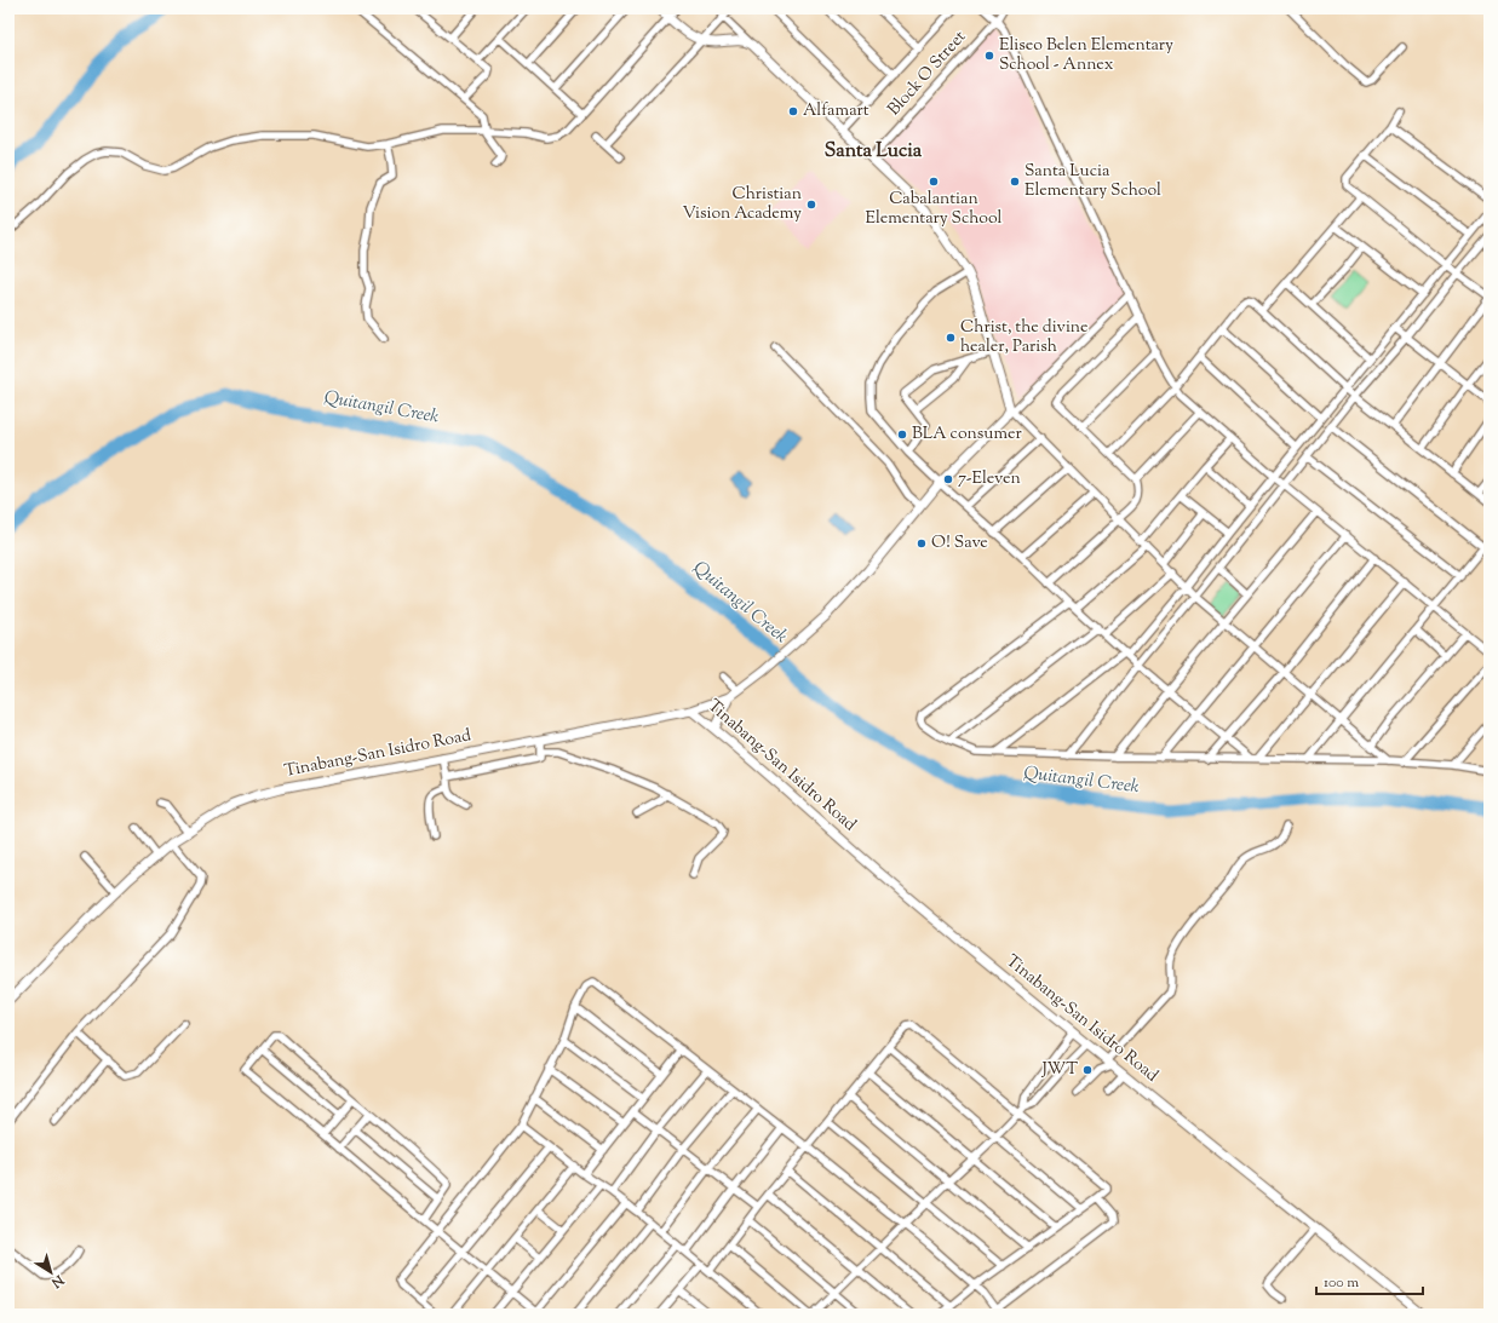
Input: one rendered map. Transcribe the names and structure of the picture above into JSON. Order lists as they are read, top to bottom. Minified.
{"streets":{"street":["Block O Street","Tinabang-San Isidro Road"]},"districts":["Santa Lucia"],"water":["Quitangil Creek"],"places":["Eliseo Belen Elementary School - Annex","Alfamart","Cabalantian Elementary School","Santa Lucia Elementary School","Christian Vision Academy","Christ, the divine healer, Parish","BLA consumer","7-Eleven","O! Save","JWT"],"scale_bar":"100 m","north":"bottom right"}
